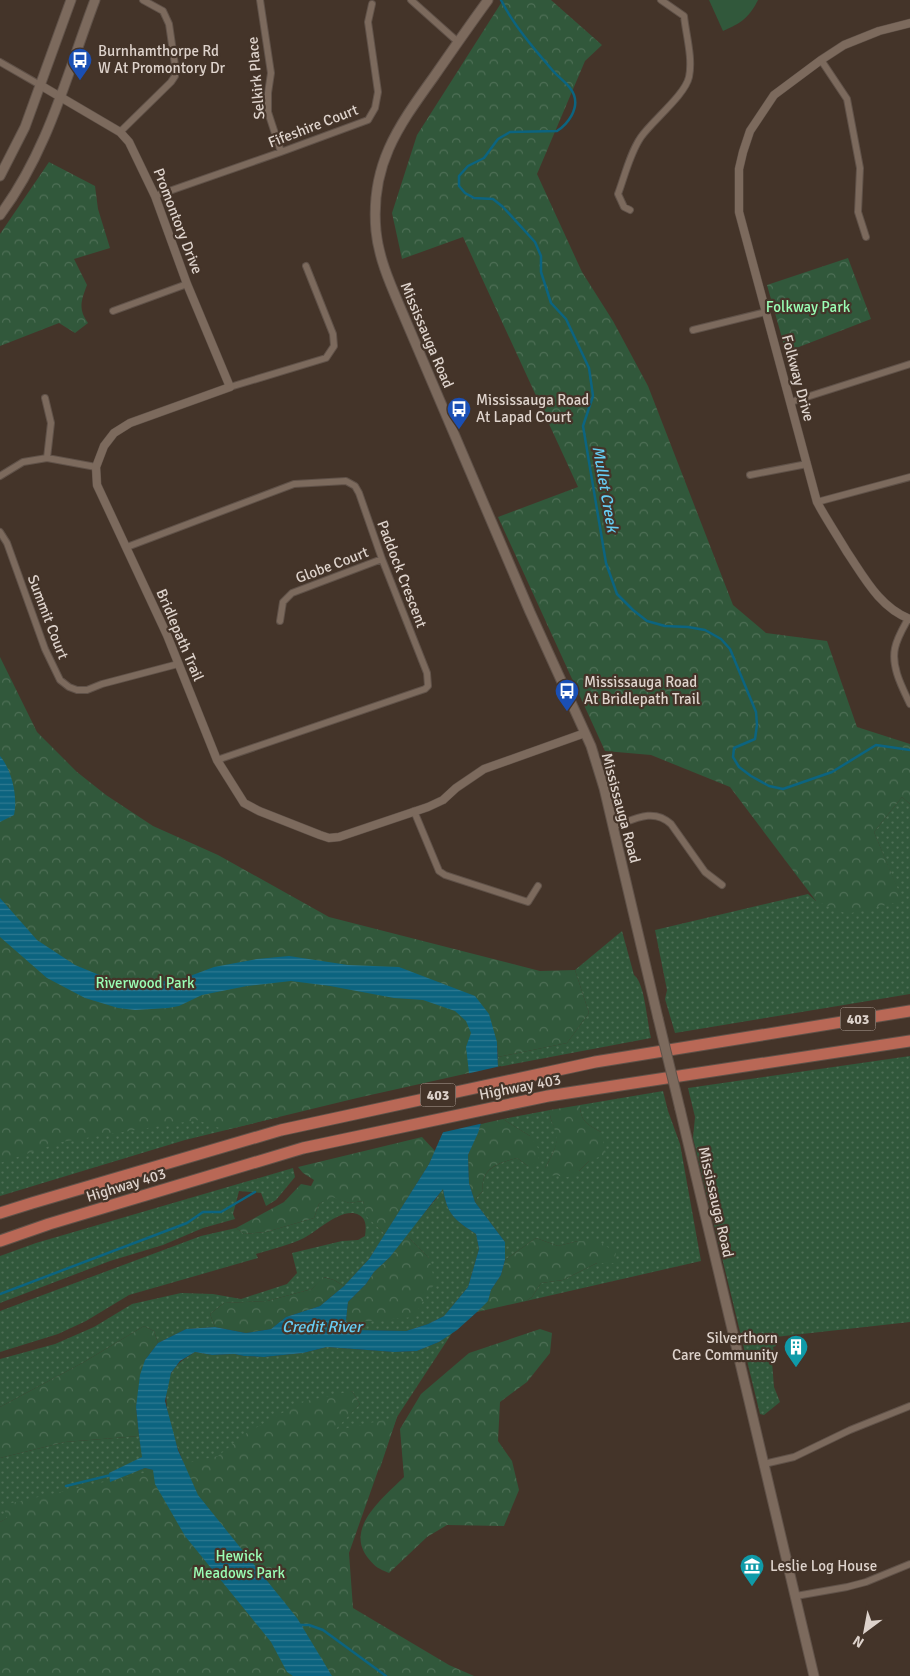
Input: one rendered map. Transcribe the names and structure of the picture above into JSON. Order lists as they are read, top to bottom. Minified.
{"streets":{"highway":["403","Highway 403"],"main road":["Mississauga Road"],"street":["Selkirk Place","Fifeshire Court","Promontory Drive","Folkway Drive","Globe Court","Paddock Crescent","Summit Court","Bridlepath Trail"]},"crossings":[["Selkirk Place","Fifeshire Court"],["Fifeshire Court","Promontory Drive"],["Mississauga Road","Bridlepath Trail"],["Globe Court","Paddock Crescent"],["Paddock Crescent","Bridlepath Trail"],["Summit Court","Bridlepath Trail"]],"water":["Mullet Creek","Credit River"],"parks":["Folkway Park","Riverwood Park","Hewick Meadows Park"],"places":{"bus stop":["Burnhamthorpe Rd W At Promontory Dr","Mississauga Road At Lapad Court","Mississauga Road At Bridlepath Trail"],"building":["Silverthorn Care Community"],"museum":["Leslie Log House"]},"north":"bottom left"}
